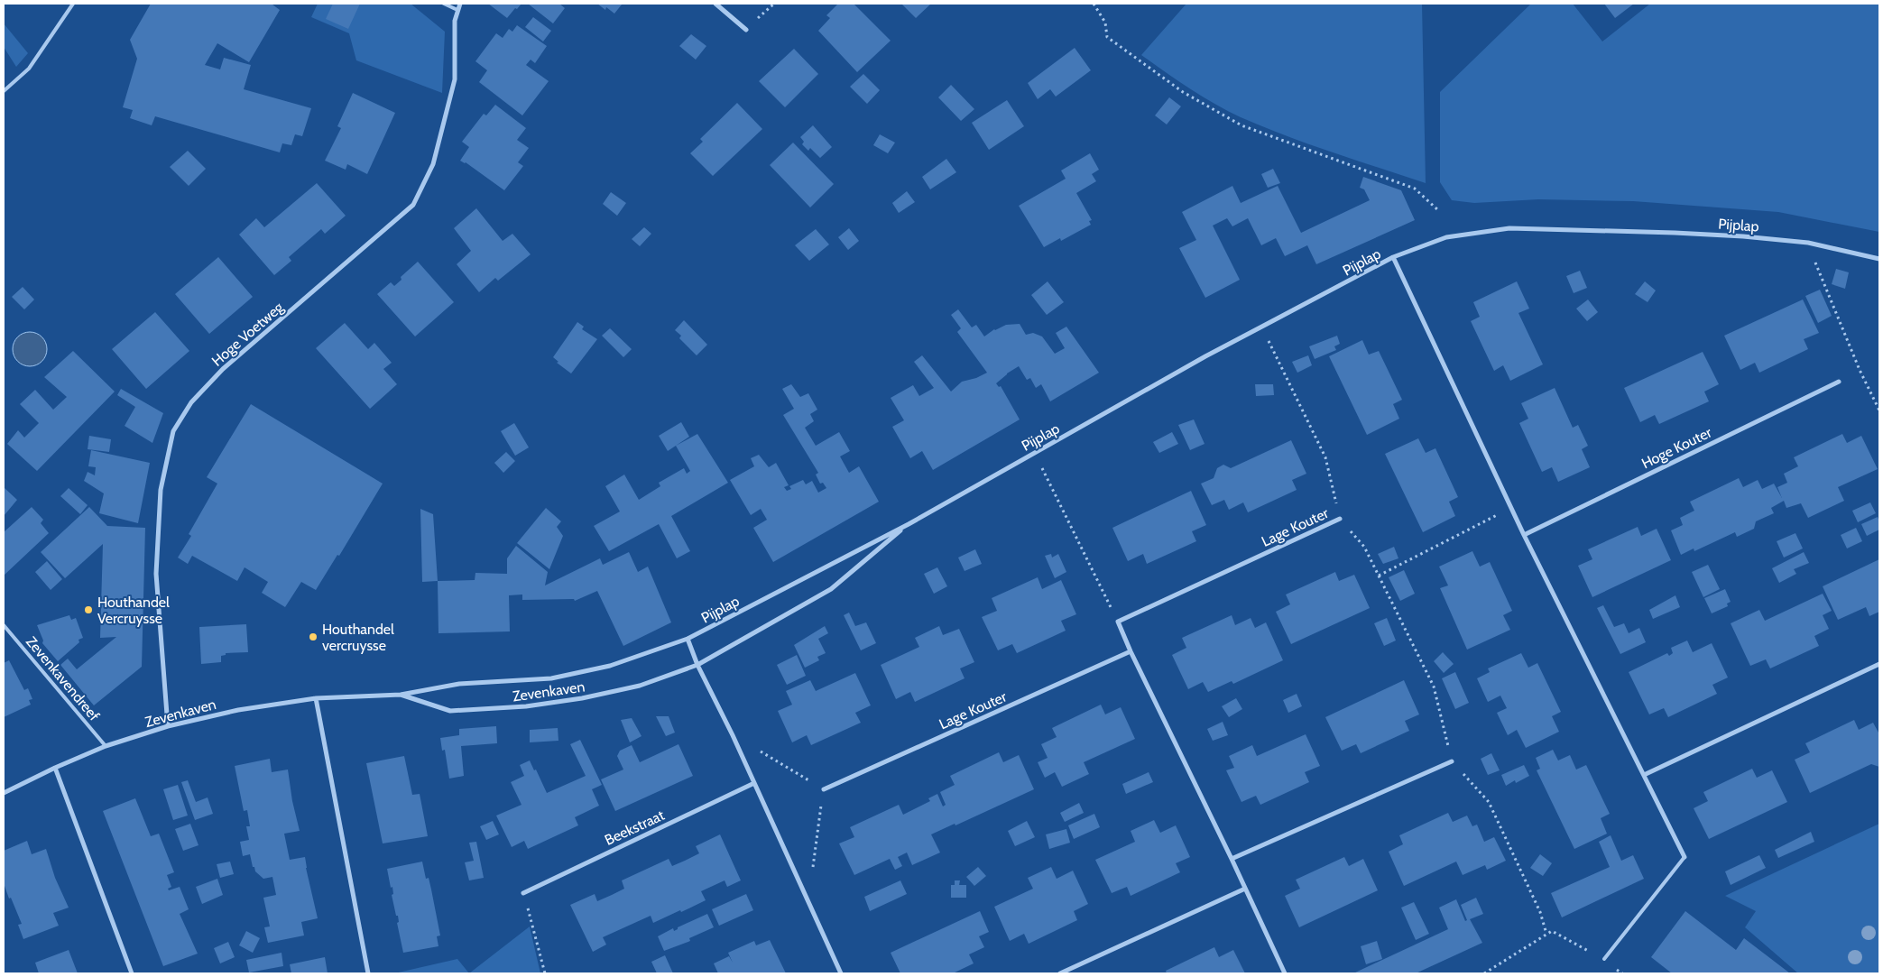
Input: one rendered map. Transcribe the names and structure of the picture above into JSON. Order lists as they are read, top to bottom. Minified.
{"streets":{"street":["Pijplap","Hoge Voetweg","Hoge Kouter","Lage Kouter","Zevenkaven","Beekstraat"],"lane":["Zevenkavendreef"]},"crossings":[["Pijplap","Zevenkaven"],["Hoge Voetweg","Zevenkaven"],["Zevenkavendreef","Zevenkaven"]],"places":["Houthandel Vercruysse","Houthandel vercruysse"]}
